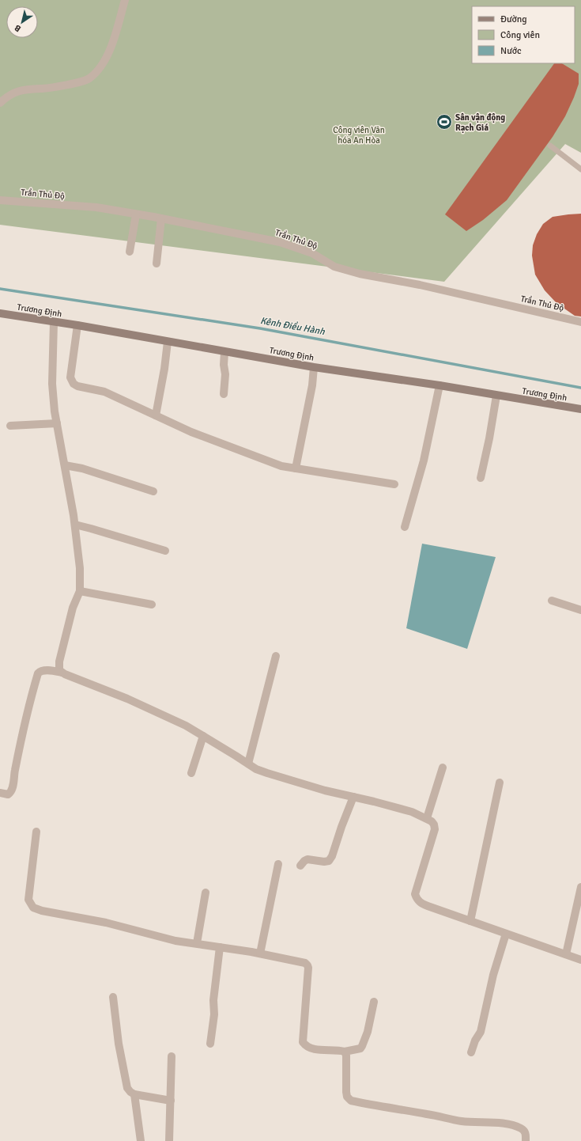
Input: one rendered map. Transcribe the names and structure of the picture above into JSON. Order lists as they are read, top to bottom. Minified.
{"streets":{"street":["Trần Thủ Độ","Trương Định"]},"water":["Kênh Điều Hành"],"parks":["Công viên Văn hóa An Hòa"],"places":{"sports":["Sân vận động Rạch Giá"]},"legend":["Đường","Công viên","Nước"],"north":"bottom left"}
